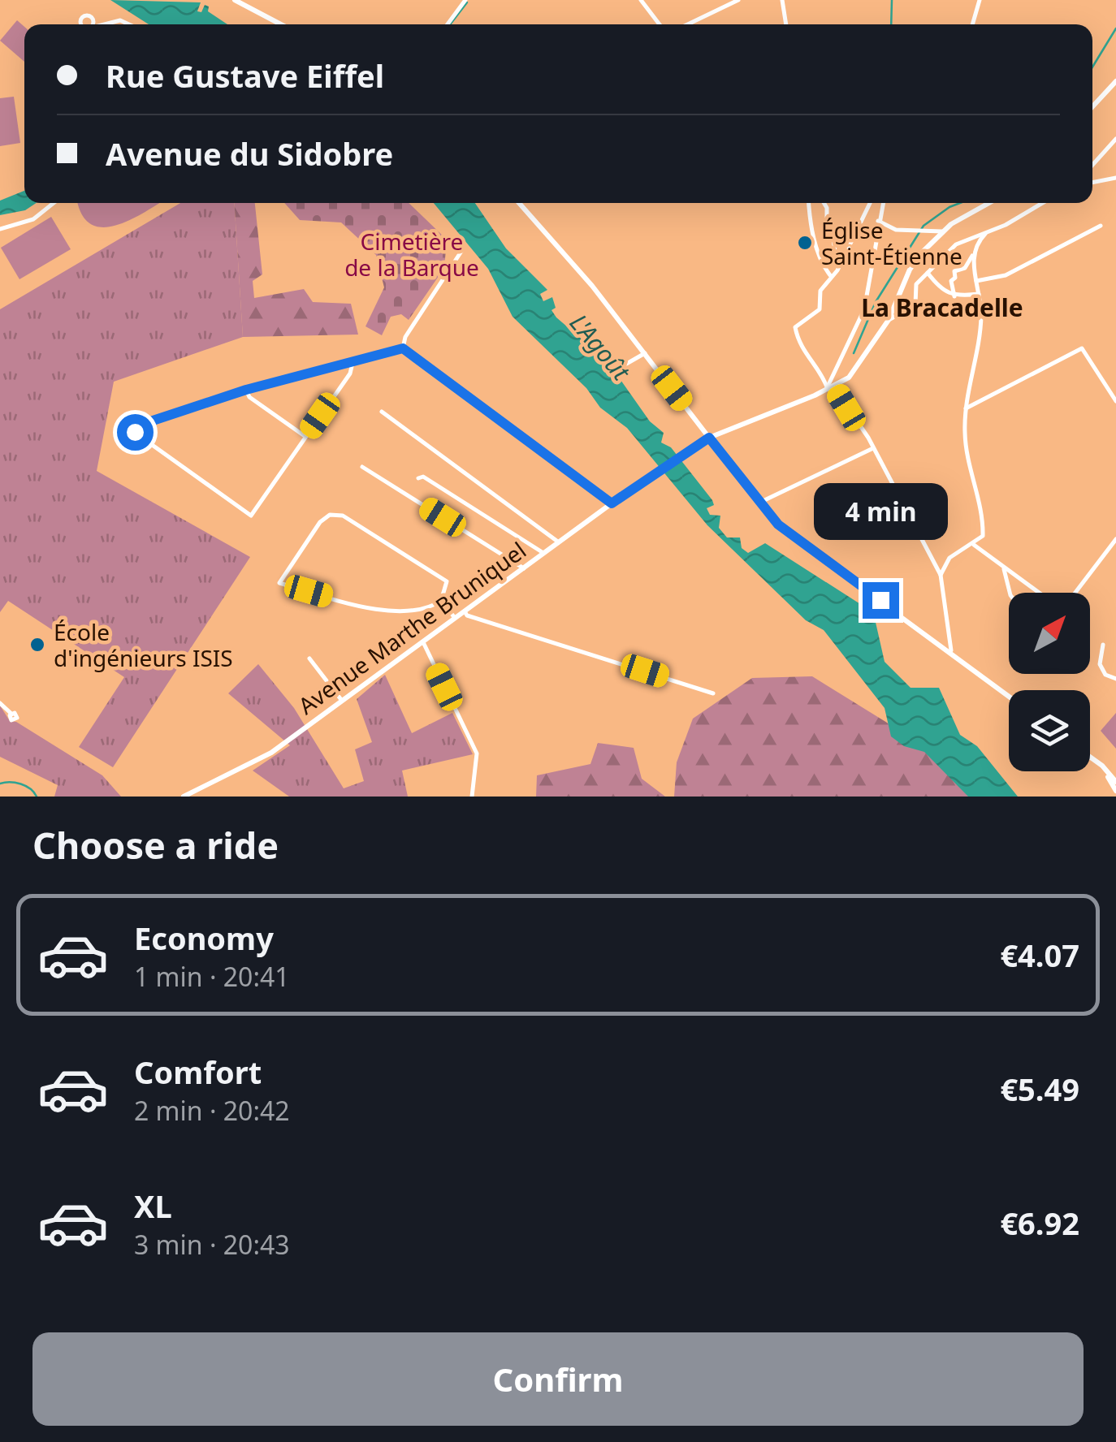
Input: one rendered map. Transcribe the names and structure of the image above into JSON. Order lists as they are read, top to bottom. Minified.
{"streets":{"street":["Avenue Marthe Bruniquel"]},"districts":["La Bracadelle"],"water":["L'Agoût"],"parks":["Cimetière de la Barque"],"places":["Église Saint-Étienne","École d'ingénieurs ISIS"],"north":"top right","page":{"banner":["Rue Gustave Eiffel","Avenue du Sidobre"],"bubble":"4 min","heading":"Choose a ride","list":[{"name":"Economy","note":"1 min · 20:41","value":"€4.07"},{"name":"Comfort","note":"2 min · 20:42","value":"€5.49"},{"name":"XL","note":"3 min · 20:43","value":"€6.92"}],"buttons":"Confirm"}}
